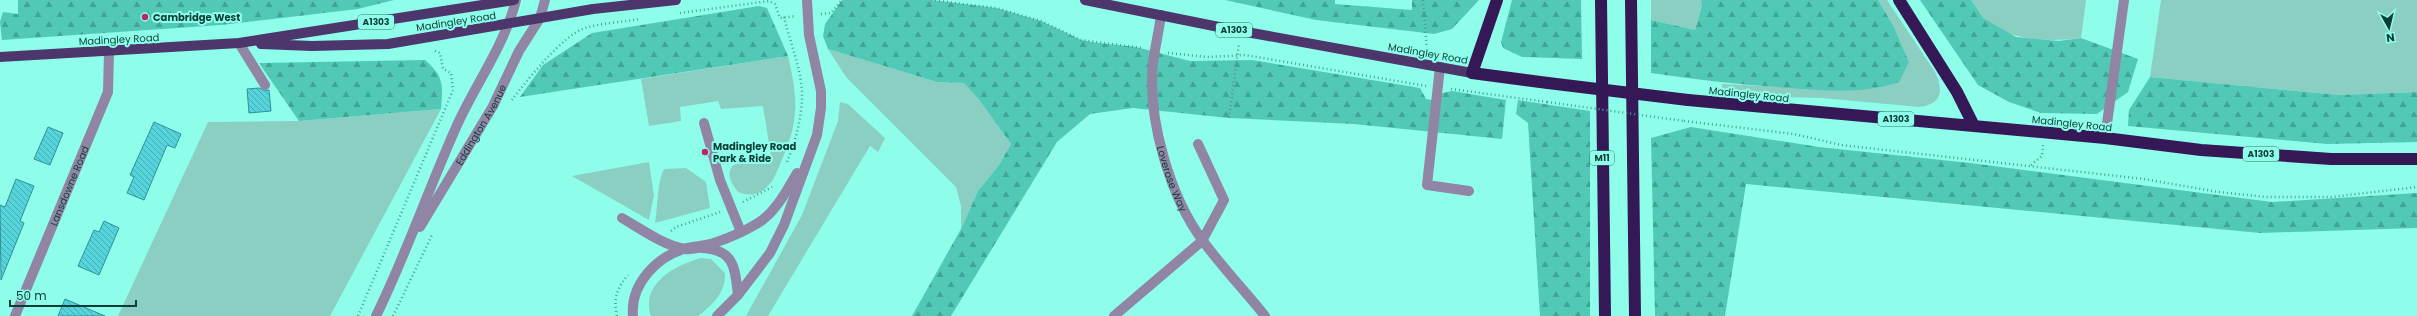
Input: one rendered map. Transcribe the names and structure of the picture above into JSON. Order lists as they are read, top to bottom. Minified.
{"streets":{"highway":["Madingley Road","A1303","M11"],"street":["Eddington Avenue","Loverose Way","Lansdowne Road"]},"crossings":[["Madingley Road","Eddington Avenue"],["Madingley Road","Loverose Way"],["Madingley Road","Lansdowne Road"]],"places":["Cambridge West","Madingley Road Park & Ride"],"scale_bar":"50 m","north":"bottom"}
